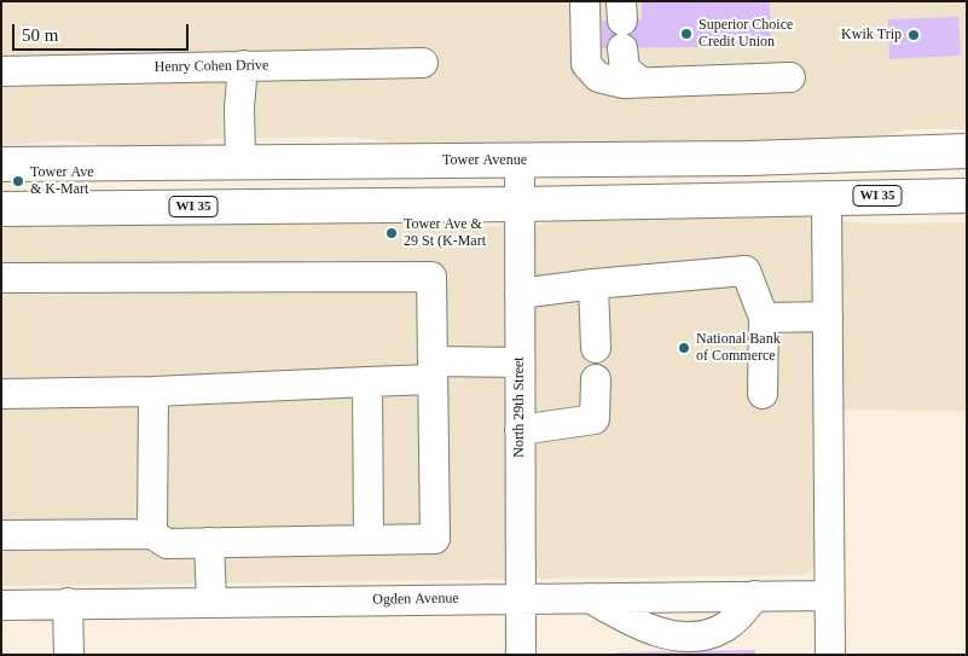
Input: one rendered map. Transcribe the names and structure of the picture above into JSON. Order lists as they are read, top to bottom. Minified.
{"streets":{"main road":["Tower Avenue","WI 35"],"street":["Henry Cohen Drive","North 29th Street","Ogden Avenue"]},"crossings":[["Tower Avenue","North 29th Street"],["WI 35","North 29th Street"],["North 29th Street","Ogden Avenue"]],"places":["Superior Choice Credit Union","Kwik Trip","Tower Ave & K-Mart","Tower Ave & 29 St (K-Mart","National Bank of Commerce"],"scale_bar":"50 m"}
